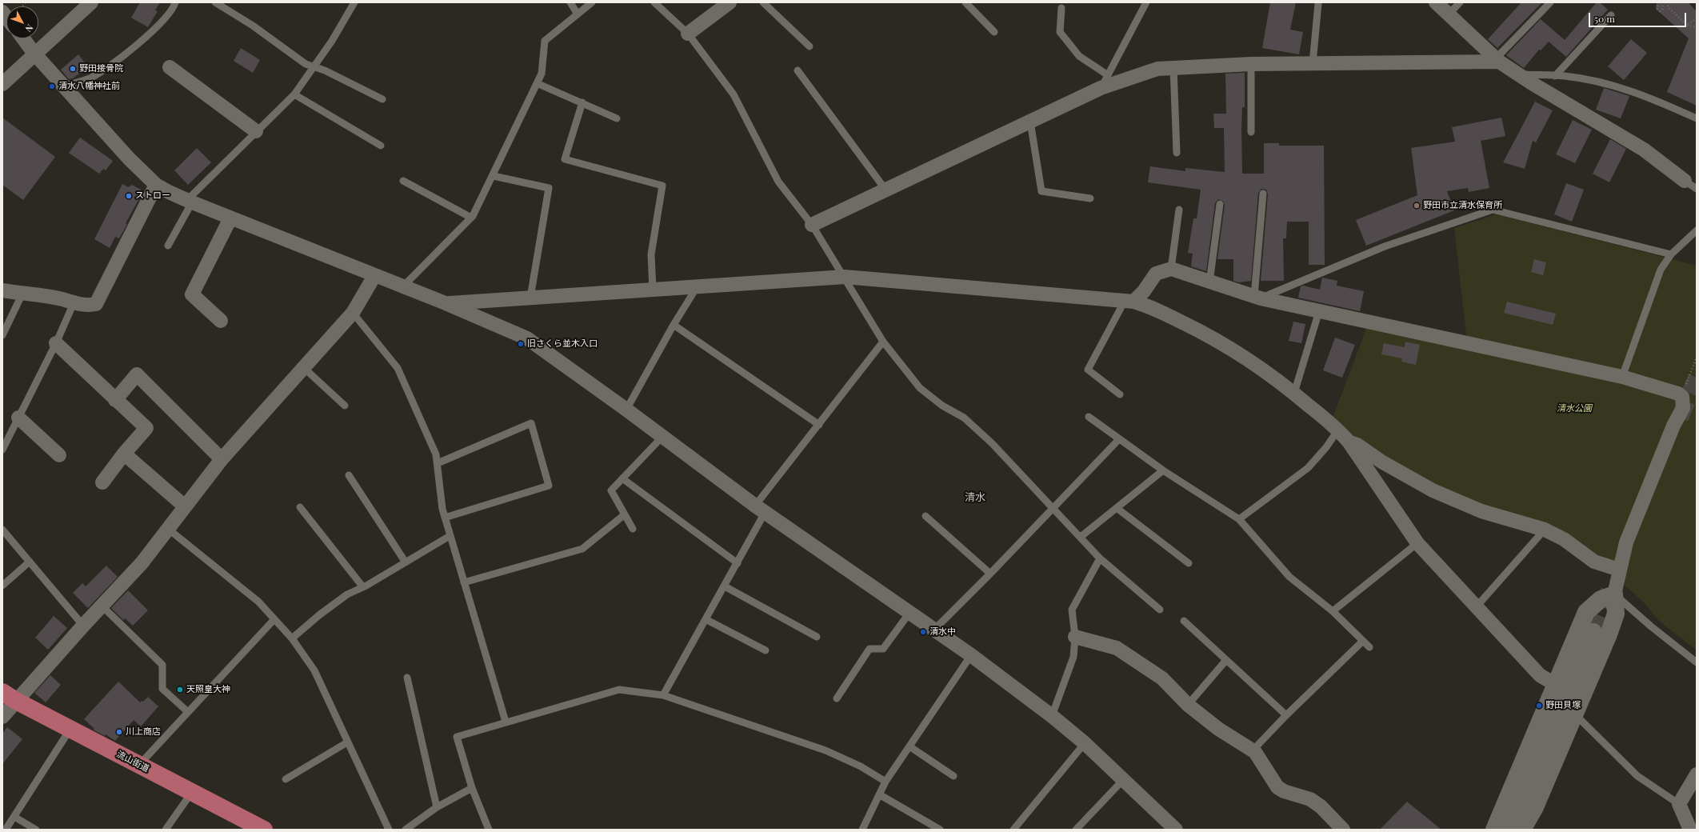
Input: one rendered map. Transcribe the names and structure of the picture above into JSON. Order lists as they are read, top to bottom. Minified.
{"streets":{"main road":["流山街道"]},"districts":["清水"],"parks":["清水公園"],"places":["野田接骨院","清水八幡神社前","ストロー","野田市立清水保育所","旧さくら並木入口","清水中","天照皇大神","野田貝塚","川上商店"],"scale_bar":"50 m","north":"bottom right"}
